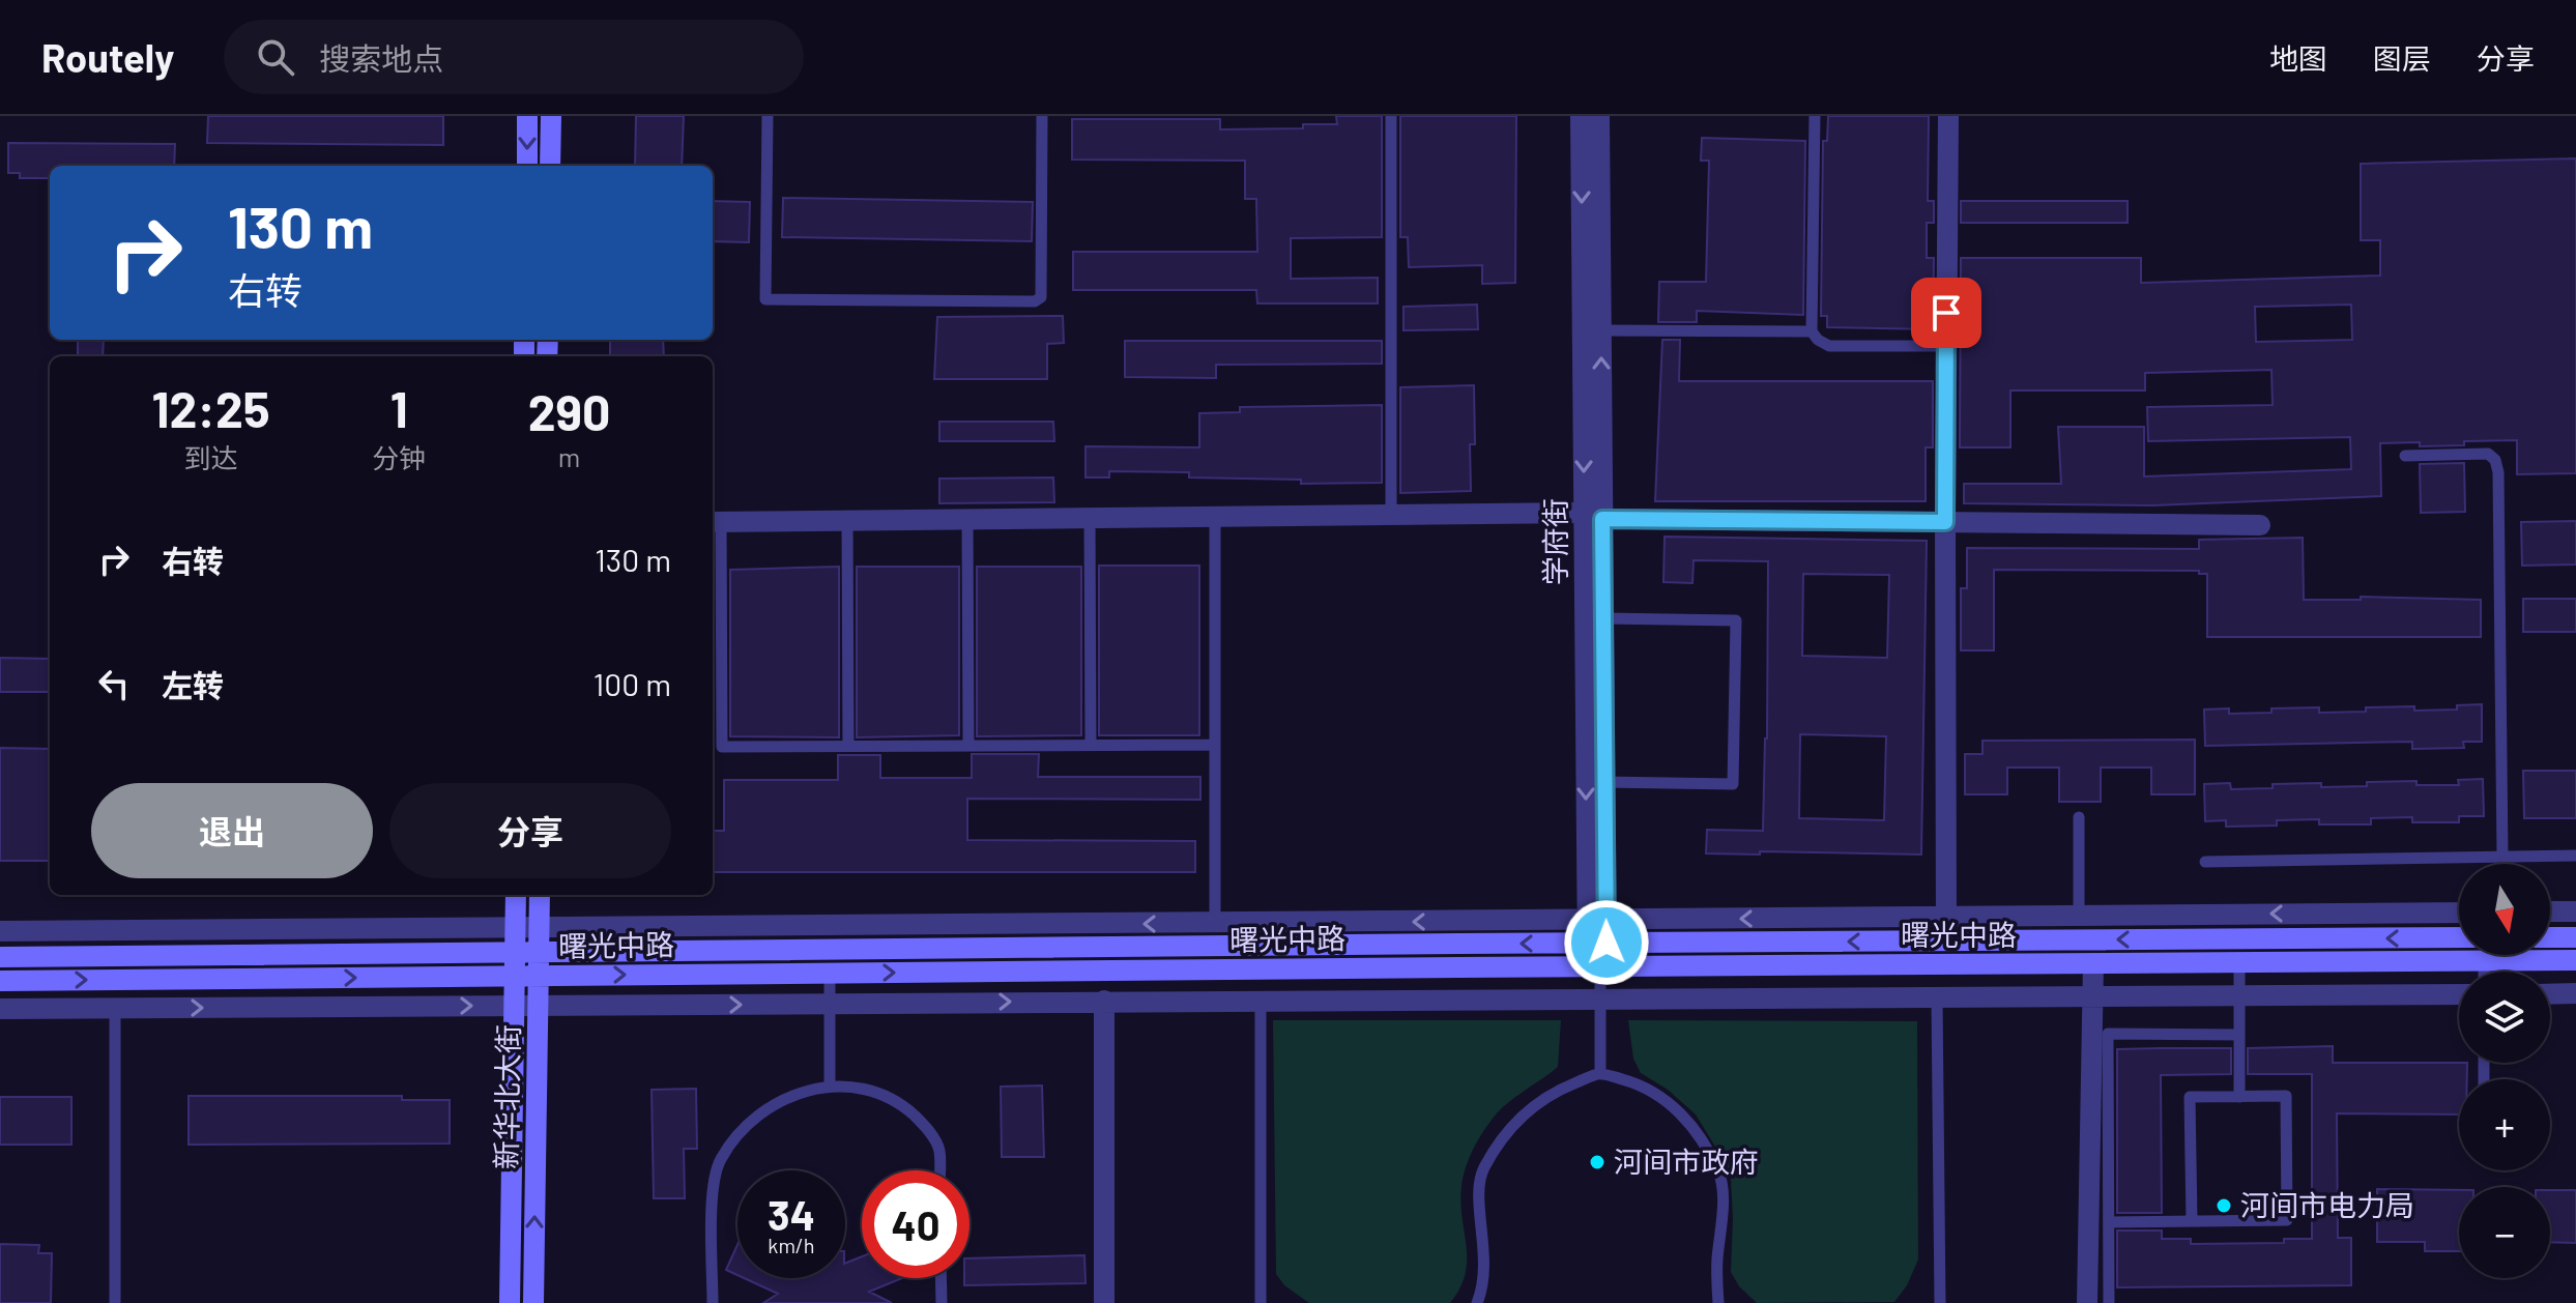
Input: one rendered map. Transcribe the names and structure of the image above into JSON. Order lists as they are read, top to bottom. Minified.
{"streets":{"main road":["曙光中路","新华北大街"],"street":["学府街"]},"crossings":[["学府街","曙光中路"],["曙光中路","新华北大街"]],"places":["河间市政府","河间市电力局"],"north":"bottom","page":{"header":"Routely","search":"搜索地点","nav":["地图","图层","分享"],"turn":["130 m","右转"],"eta":["12:25","到达","1","分钟","290","m"],"list":[{"name":"右转","value":"130 m"},{"name":"左转","value":"100 m"}],"buttons":["退出","分享"],"map_buttons":["+","−"],"speed":"34 km/h","limit":"40"}}
